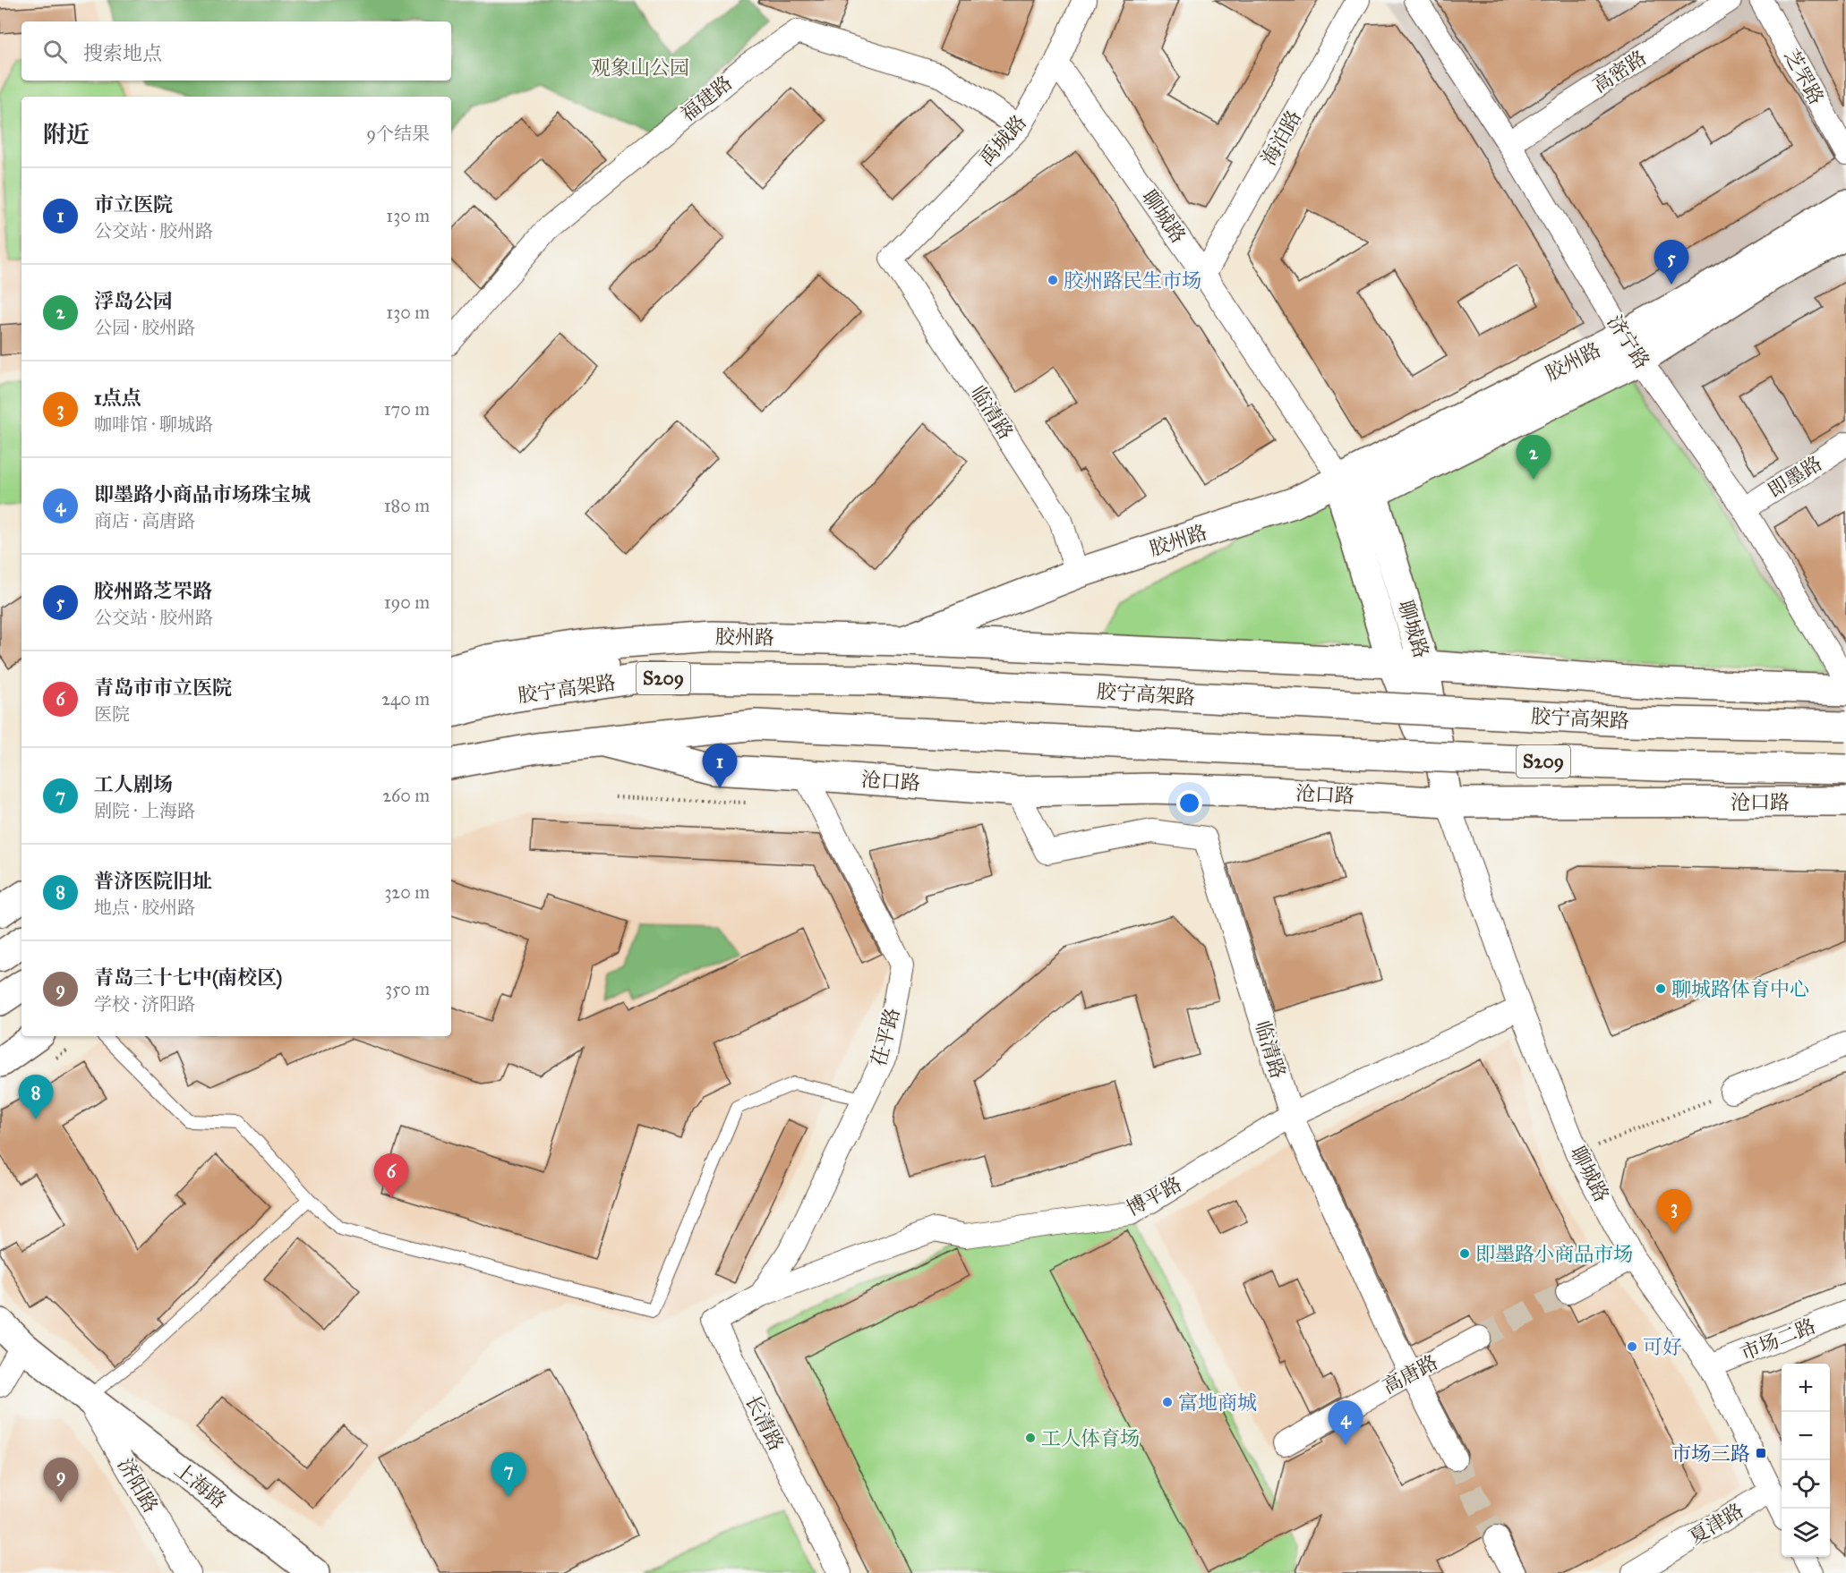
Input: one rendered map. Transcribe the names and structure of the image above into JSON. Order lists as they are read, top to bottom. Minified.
{"streets":{"main road":["聊城路","胶州路","S209","胶宁高架路","沧口路","上海路"],"street":["高密路","芝罘路","福建路","海泊路","禹城路","济宁路","临清路","即墨路","茌平路","博平路","市场二路","高唐路","长清路","济阳路","夏津路"]},"crossings":[["高密路","济宁路"],["福建路","禹城路"],["海泊路","聊城路"],["禹城路","聊城路"],["禹城路","临清路"],["聊城路","胶州路"],["聊城路","沧口路"],["聊城路","博平路"],["聊城路","市场二路"],["聊城路","夏津路"],["济宁路","胶州路"],["济宁路","即墨路"],["胶州路","临清路"],["临清路","沧口路"],["临清路","博平路"],["临清路","高唐路"],["沧口路","茌平路"],["茌平路","博平路"],["茌平路","长清路"],["博平路","长清路"],["济阳路","上海路"]],"parks":["观象山公园"],"places":{"other":["胶州路民生市场","聊城路体育中心","即墨路小商品市场","可好","富地商城","工人体育场"],"transit":["市场三路"]},"page":{"search":"搜索地点","heading":["附近","9个结果"],"list":[{"mark":"1","name":"市立医院","note":"公交站 · 胶州路","value":"130 m"},{"mark":"2","name":"浮岛公园","note":"公园 · 胶州路","value":"130 m"},{"mark":"3","name":"1点点","note":"咖啡馆 · 聊城路","value":"170 m"},{"mark":"4","name":"即墨路小商品市场珠宝城","note":"商店 · 高唐路","value":"180 m"},{"mark":"5","name":"胶州路芝罘路","note":"公交站 · 胶州路","value":"190 m"},{"mark":"6","name":"青岛市市立医院","note":"医院","value":"240 m"},{"mark":"7","name":"工人剧场","note":"剧院 · 上海路","value":"260 m"},{"mark":"8","name":"普济医院旧址","note":"地点 · 胶州路","value":"320 m"},{"mark":"9","name":"青岛三十七中(南校区)","note":"学校 · 济阳路","value":"350 m"}],"pins":["5","2","1","8","6","3","4","7","9"],"map_buttons":["+","−"]}}
